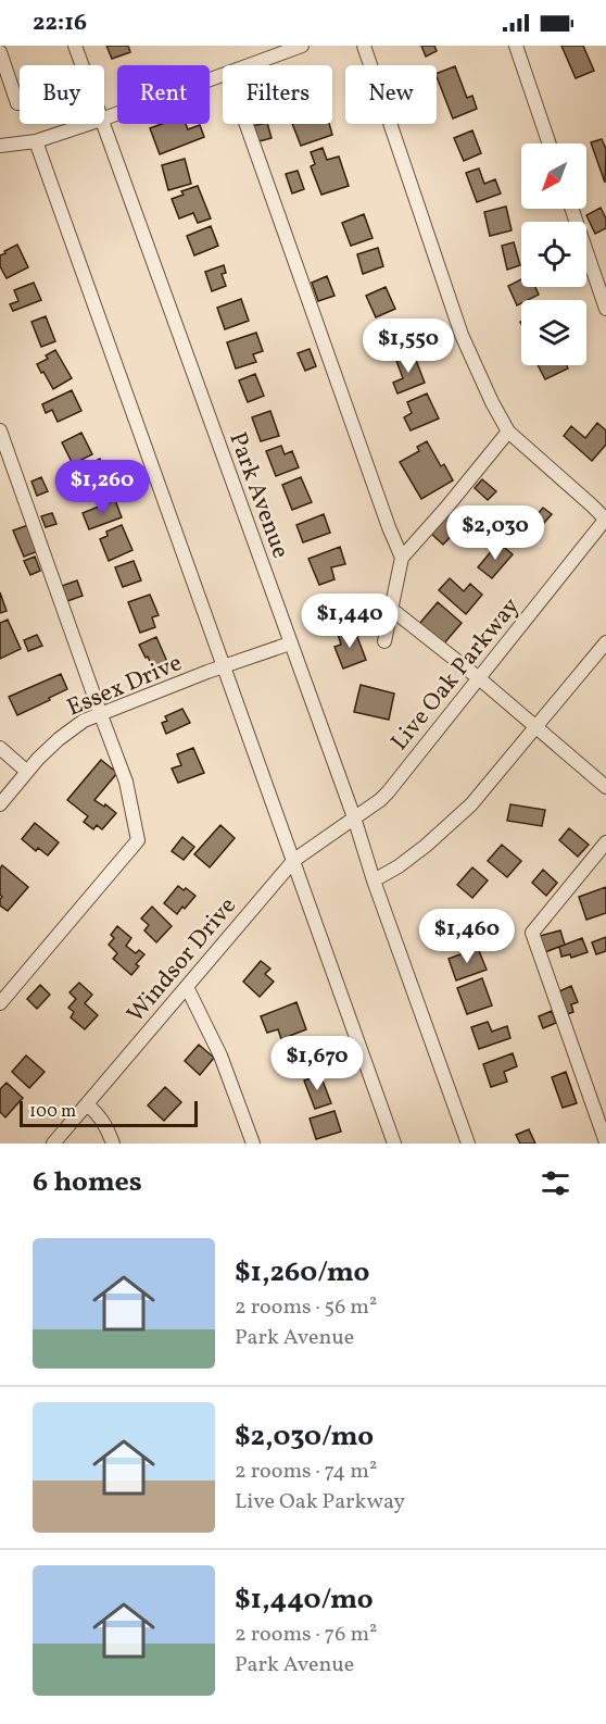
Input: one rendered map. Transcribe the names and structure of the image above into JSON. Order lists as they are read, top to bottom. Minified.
{"streets":{"street":["Park Avenue","Live Oak Parkway","Essex Drive","Windsor Drive"]},"crossings":[["Park Avenue","Live Oak Parkway"],["Park Avenue","Essex Drive"],["Park Avenue","Windsor Drive"],["Live Oak Parkway","Windsor Drive"]],"scale_bar":"100 m","north":"bottom left","page":{"status":"22:16","chip":["Buy","Rent","Filters","New"],"price":["$1,550","$1,260","$2,030","$1,440","$1,460","$1,670"],"scale":"100 m","heading":"6 homes","list":[{"name":"$1,260/mo","note":"2 rooms · 56 m² · Park Avenue"},{"name":"$2,030/mo","note":"2 rooms · 74 m² · Live Oak Parkway"},{"name":"$1,440/mo","note":"2 rooms · 76 m² · Park Avenue"}]}}
